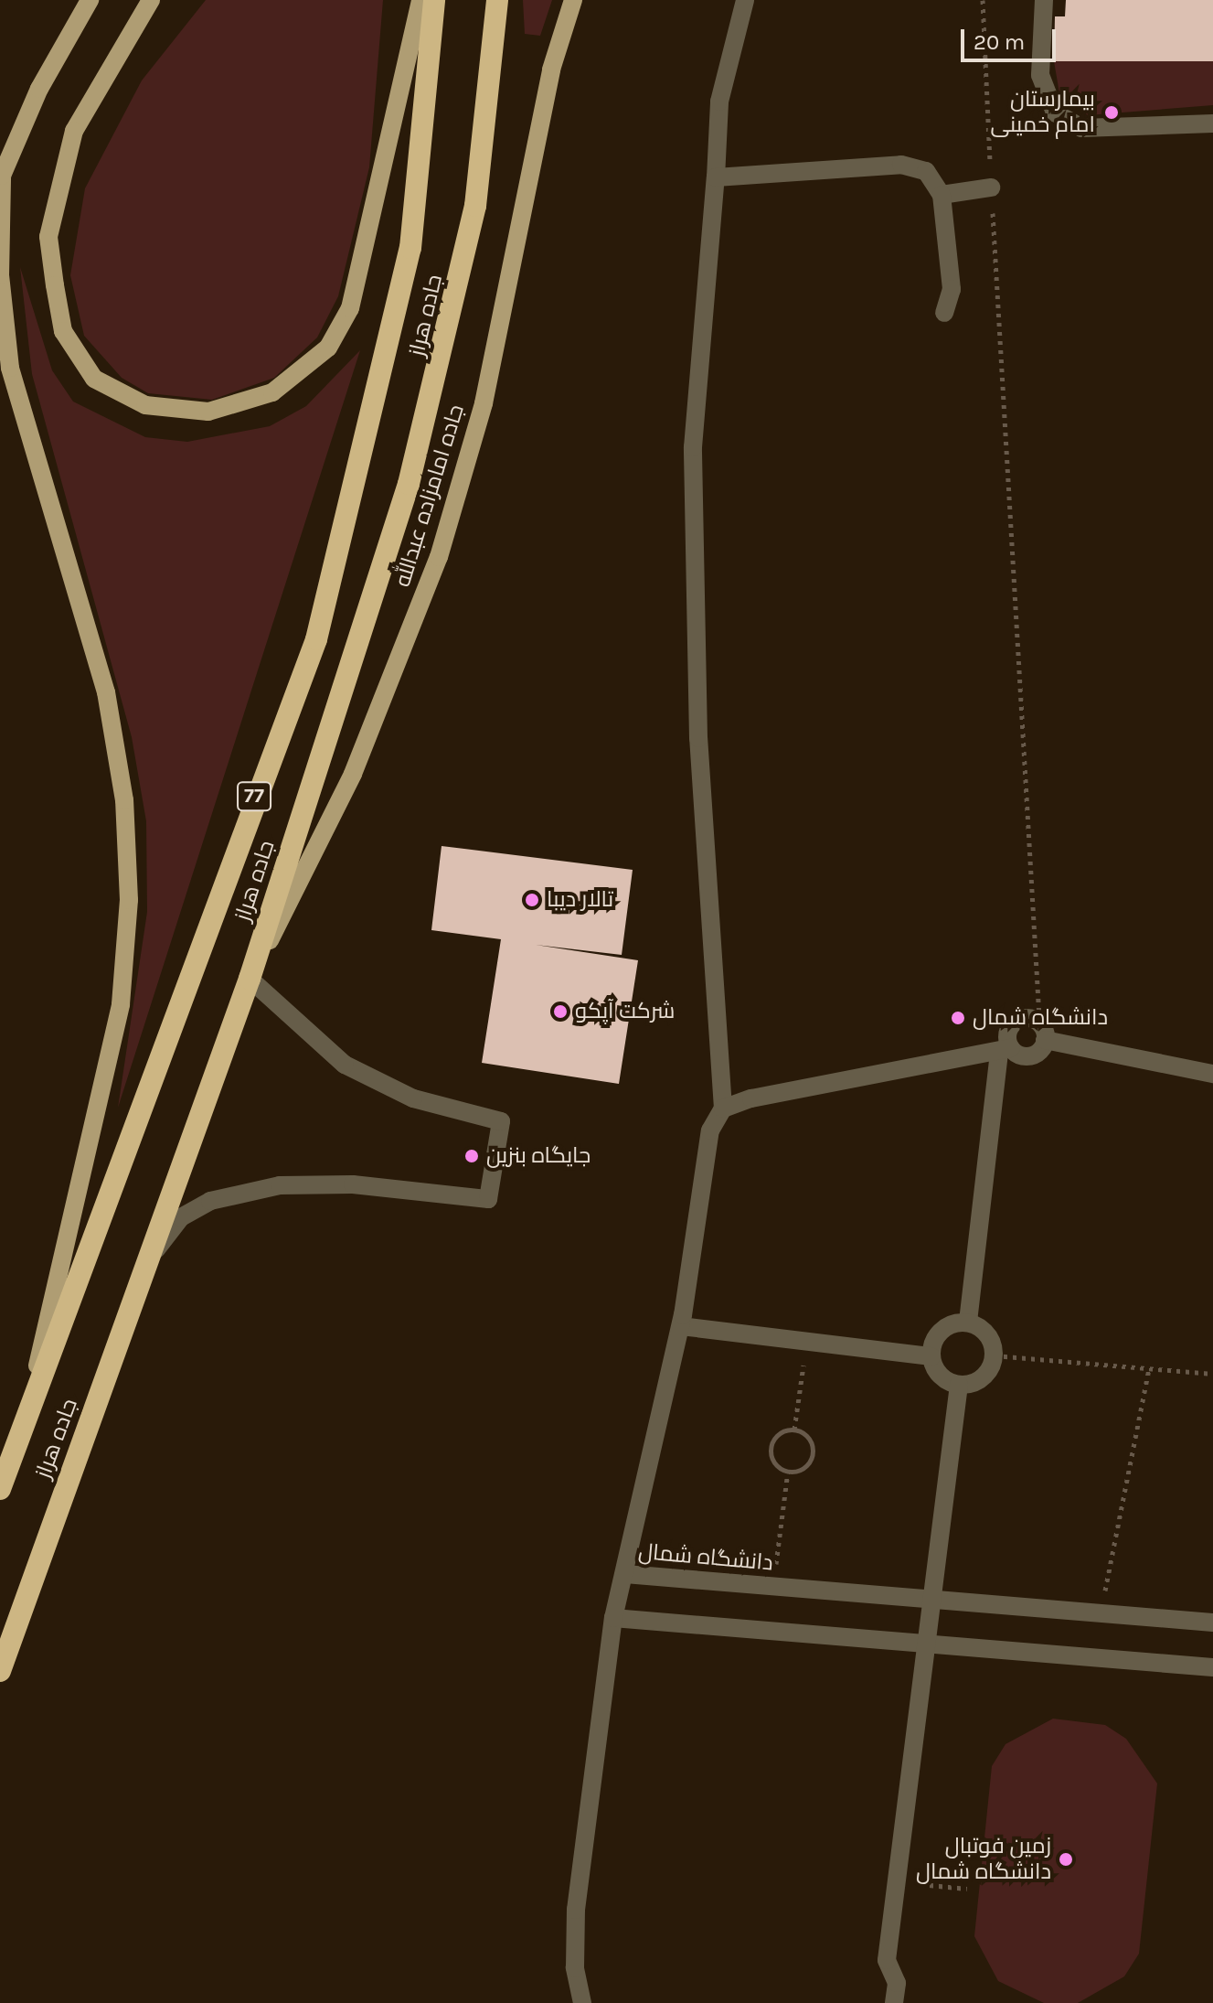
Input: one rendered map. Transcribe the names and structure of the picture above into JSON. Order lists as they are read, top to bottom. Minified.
{"streets":{"highway":["جاده هراز","77"],"main road":["جاده امامزاده عبدالله"],"street":["دانشگاه شمال"]},"crossings":[["جاده هراز","جاده امامزاده عبدالله"]],"places":["بیمارستان امام خمینی","تالار دیبا","شرکت آپکو","دانشگاه شمال","جایگاه بنزین","زمین فوتبال دانشگاه شمال"],"scale_bar":"20 m"}
